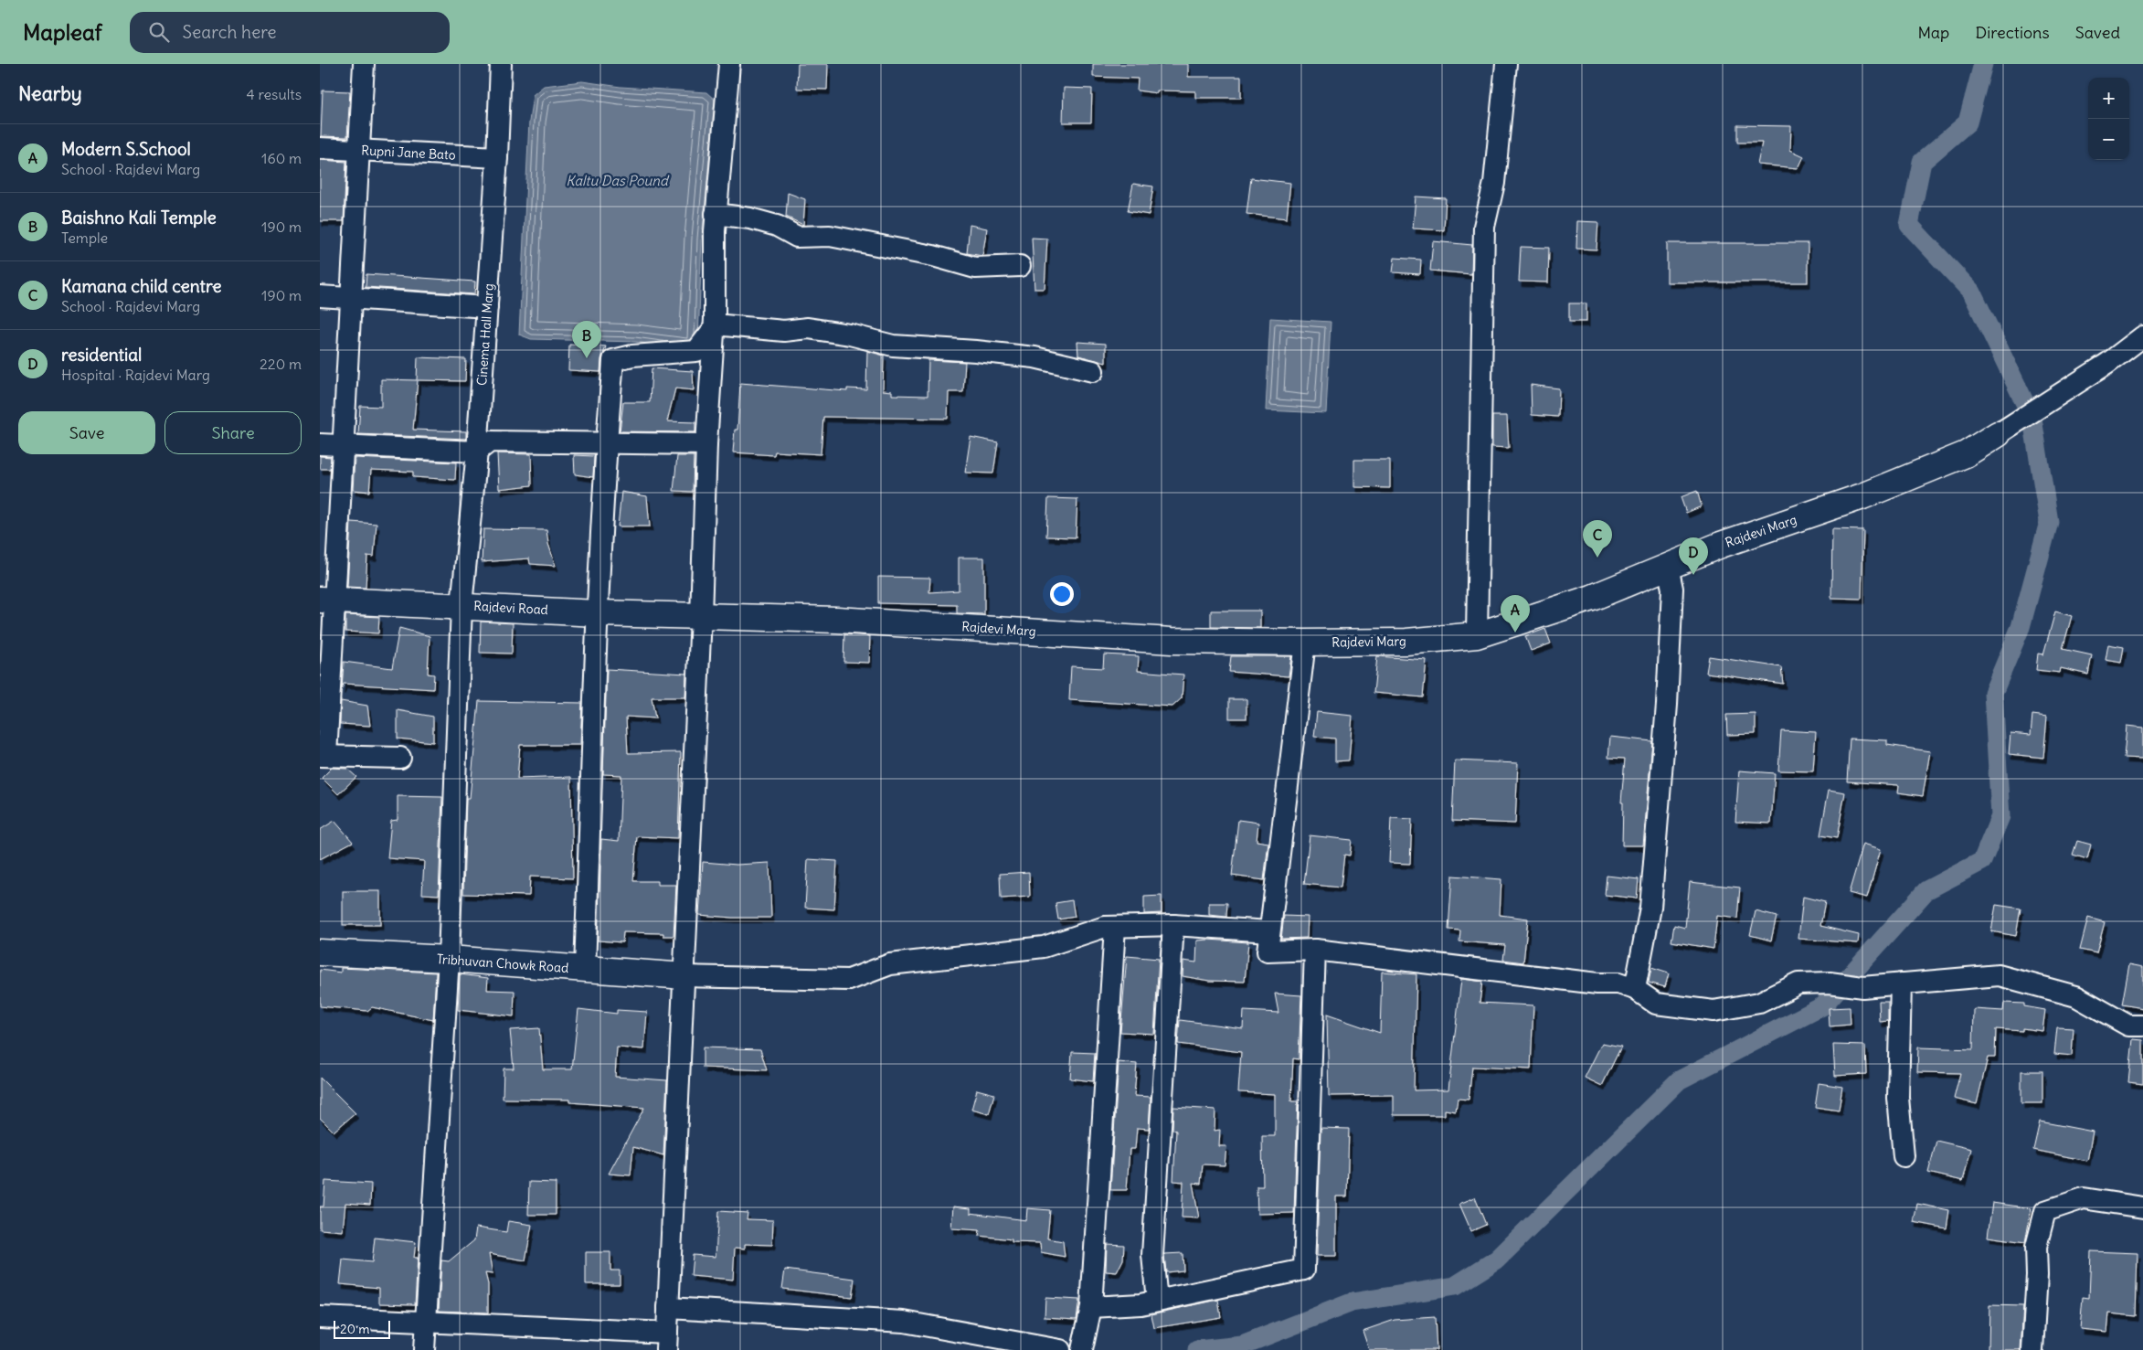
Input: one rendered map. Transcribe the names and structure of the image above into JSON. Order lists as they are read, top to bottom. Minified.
{"streets":{"main road":["Rajdevi Marg","Rajdevi Road","Tribhuvan Chowk Road"],"street":["Rupni Jane Bato","Cinema Hall Marg"]},"crossings":[["Rupni Jane Bato","Cinema Hall Marg"],["Cinema Hall Marg","Rajdevi Road"],["Cinema Hall Marg","Tribhuvan Chowk Road"],["Rajdevi Marg","Rajdevi Road"]],"water":["Kaltu Das Pound"],"scale_bar":"20 m","page":{"header":"Mapleaf","search":"Search here","nav":["Map","Directions","Saved"],"heading":["Nearby","4 results"],"map_buttons":["+","−"],"list":[{"mark":"A","name":"Modern S.School","note":"School · Rajdevi Marg","value":"160 m"},{"mark":"B","name":"Baishno Kali Temple","note":"Temple","value":"190 m"},{"mark":"C","name":"Kamana child centre","note":"School · Rajdevi Marg","value":"190 m"},{"mark":"D","name":"residential","note":"Hospital · Rajdevi Marg","value":"220 m"}],"pins":["B","C","D","A"],"buttons":["Save","Share"],"scale":"20 m"}}
